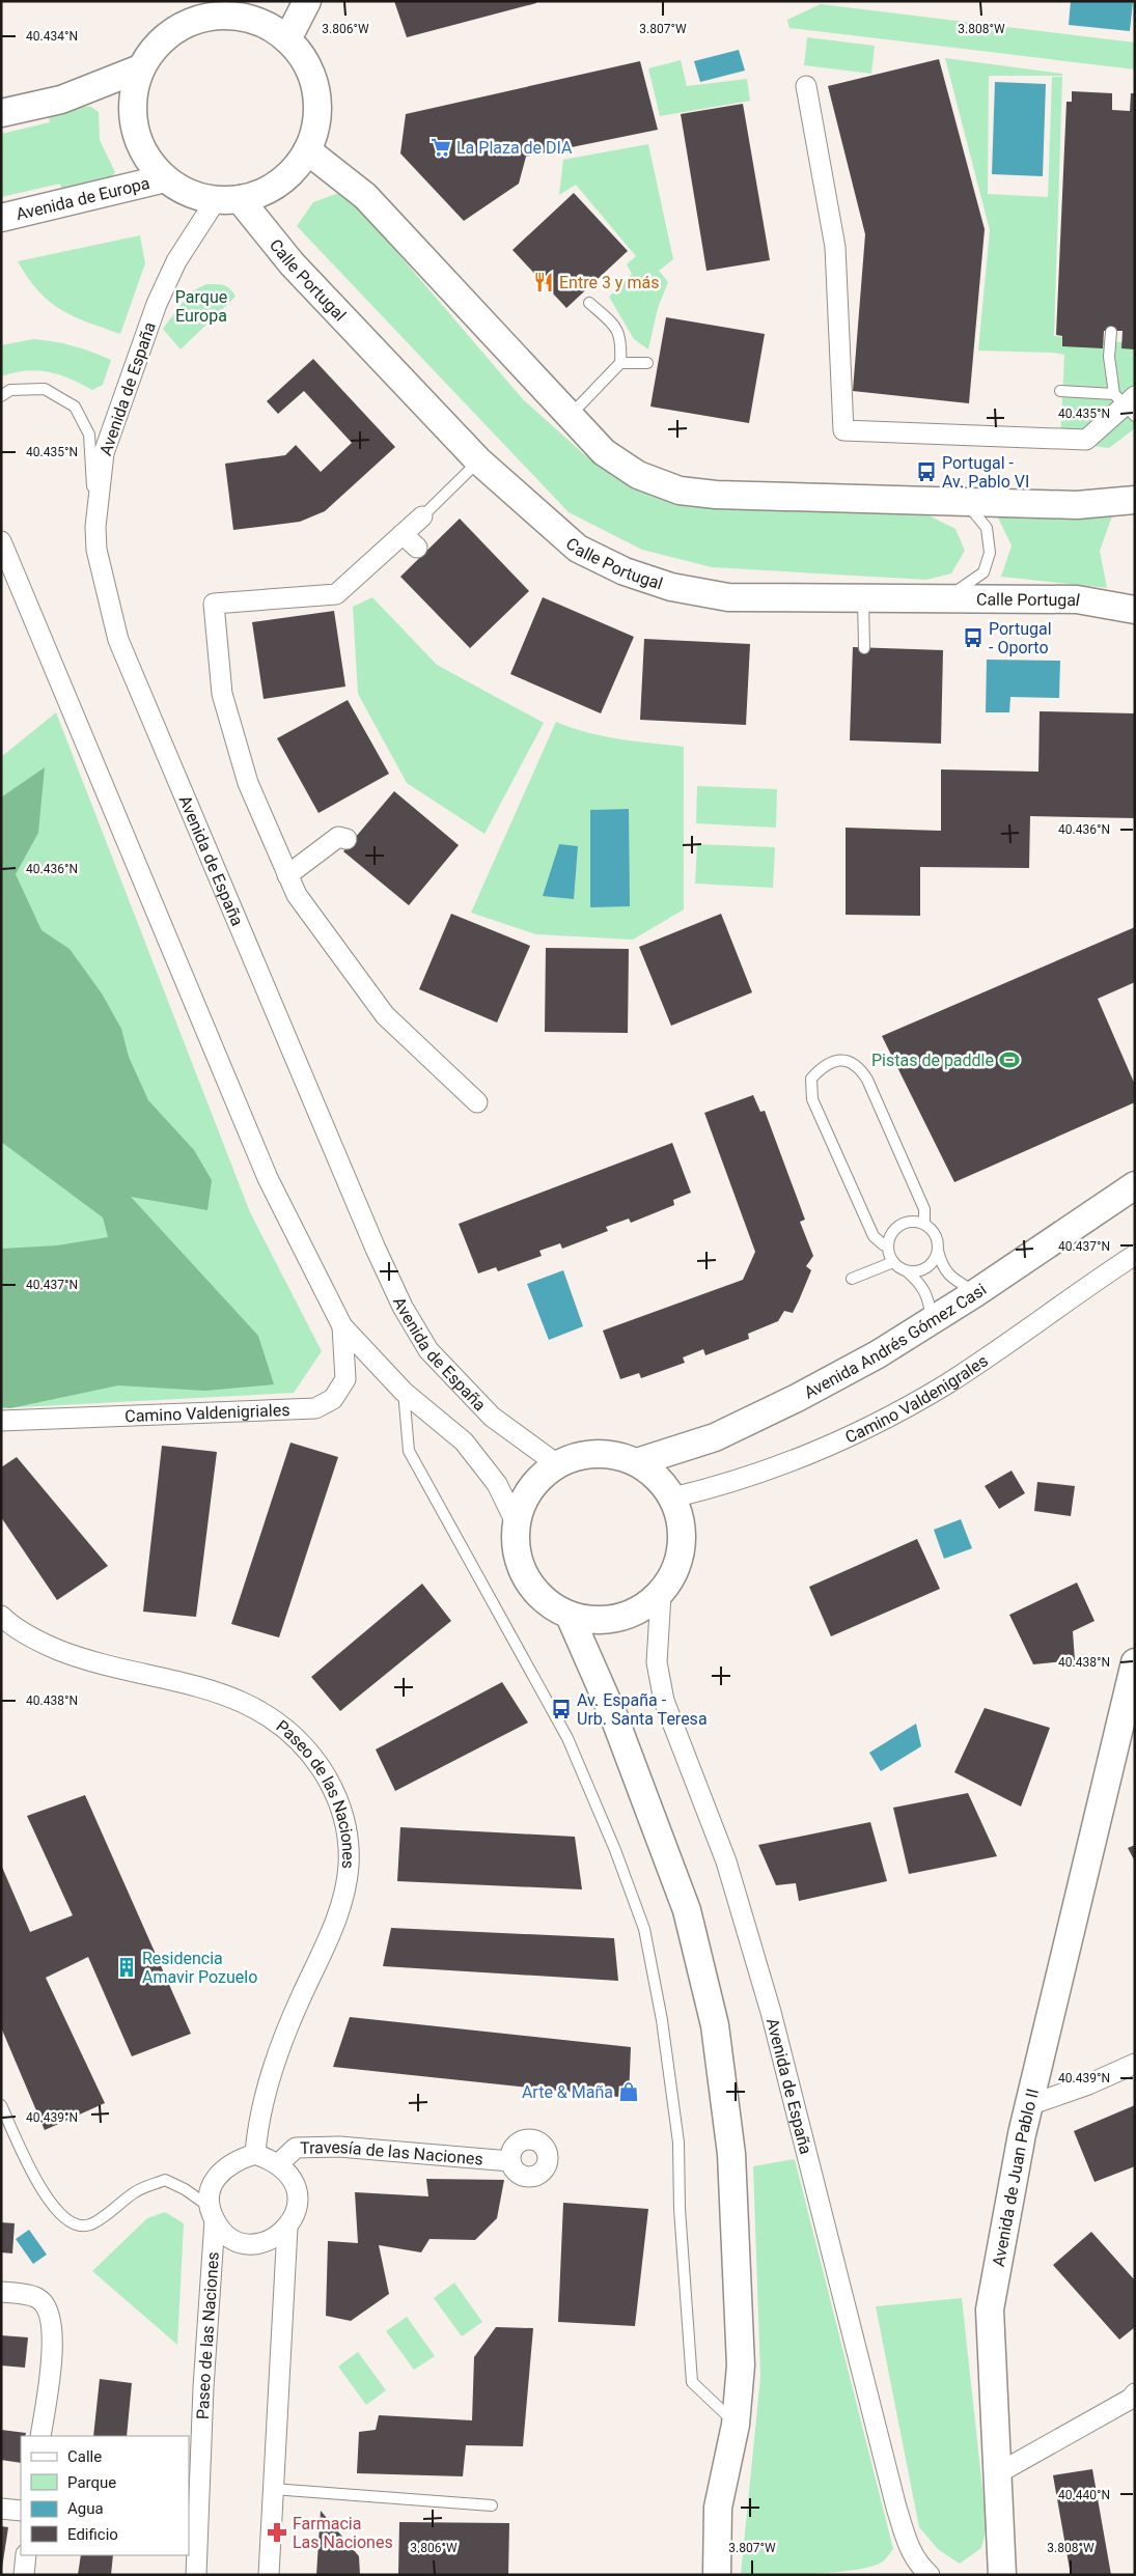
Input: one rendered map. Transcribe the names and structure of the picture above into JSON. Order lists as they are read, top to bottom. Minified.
{"streets":{"main road":["Avenida de Europa","Calle Portugal","Avenida Andrés Gómez Casi","Avenida de Juan Pablo II"],"street":["Avenida de España","Camino Valdenigrales","Camino Valdenigriales","Paseo de las Naciones","Travesía de las Naciones"]},"crossings":[["Calle Portugal","Avenida de España"],["Avenida de España","Avenida Andrés Gómez Casi"],["Avenida de España","Camino Valdenigrales"],["Avenida Andrés Gómez Casi","Camino Valdenigrales"],["Paseo de las Naciones","Travesía de las Naciones"]],"parks":["Parque Europa"],"places":{"supermarket":["La Plaza de DIA"],"restaurant":["Entre 3 y más"],"bus stop":["Portugal - Av. Pablo VI","Portugal - Oporto","Av. España - Urb. Santa Teresa"],"sports":["Pistas de paddle"],"building":["Residencia Amavir Pozuelo"],"shop":["Arte & Maña"],"pharmacy":["Farmacia Las Naciones"]},"legend":["Calle","Parque","Agua","Edificio"],"coordinates":["3.806°W","3.807°W","3.808°W","40.434°N","40.435°N","40.436°N","40.437°N","40.438°N","40.439°N","40.440°N"]}
